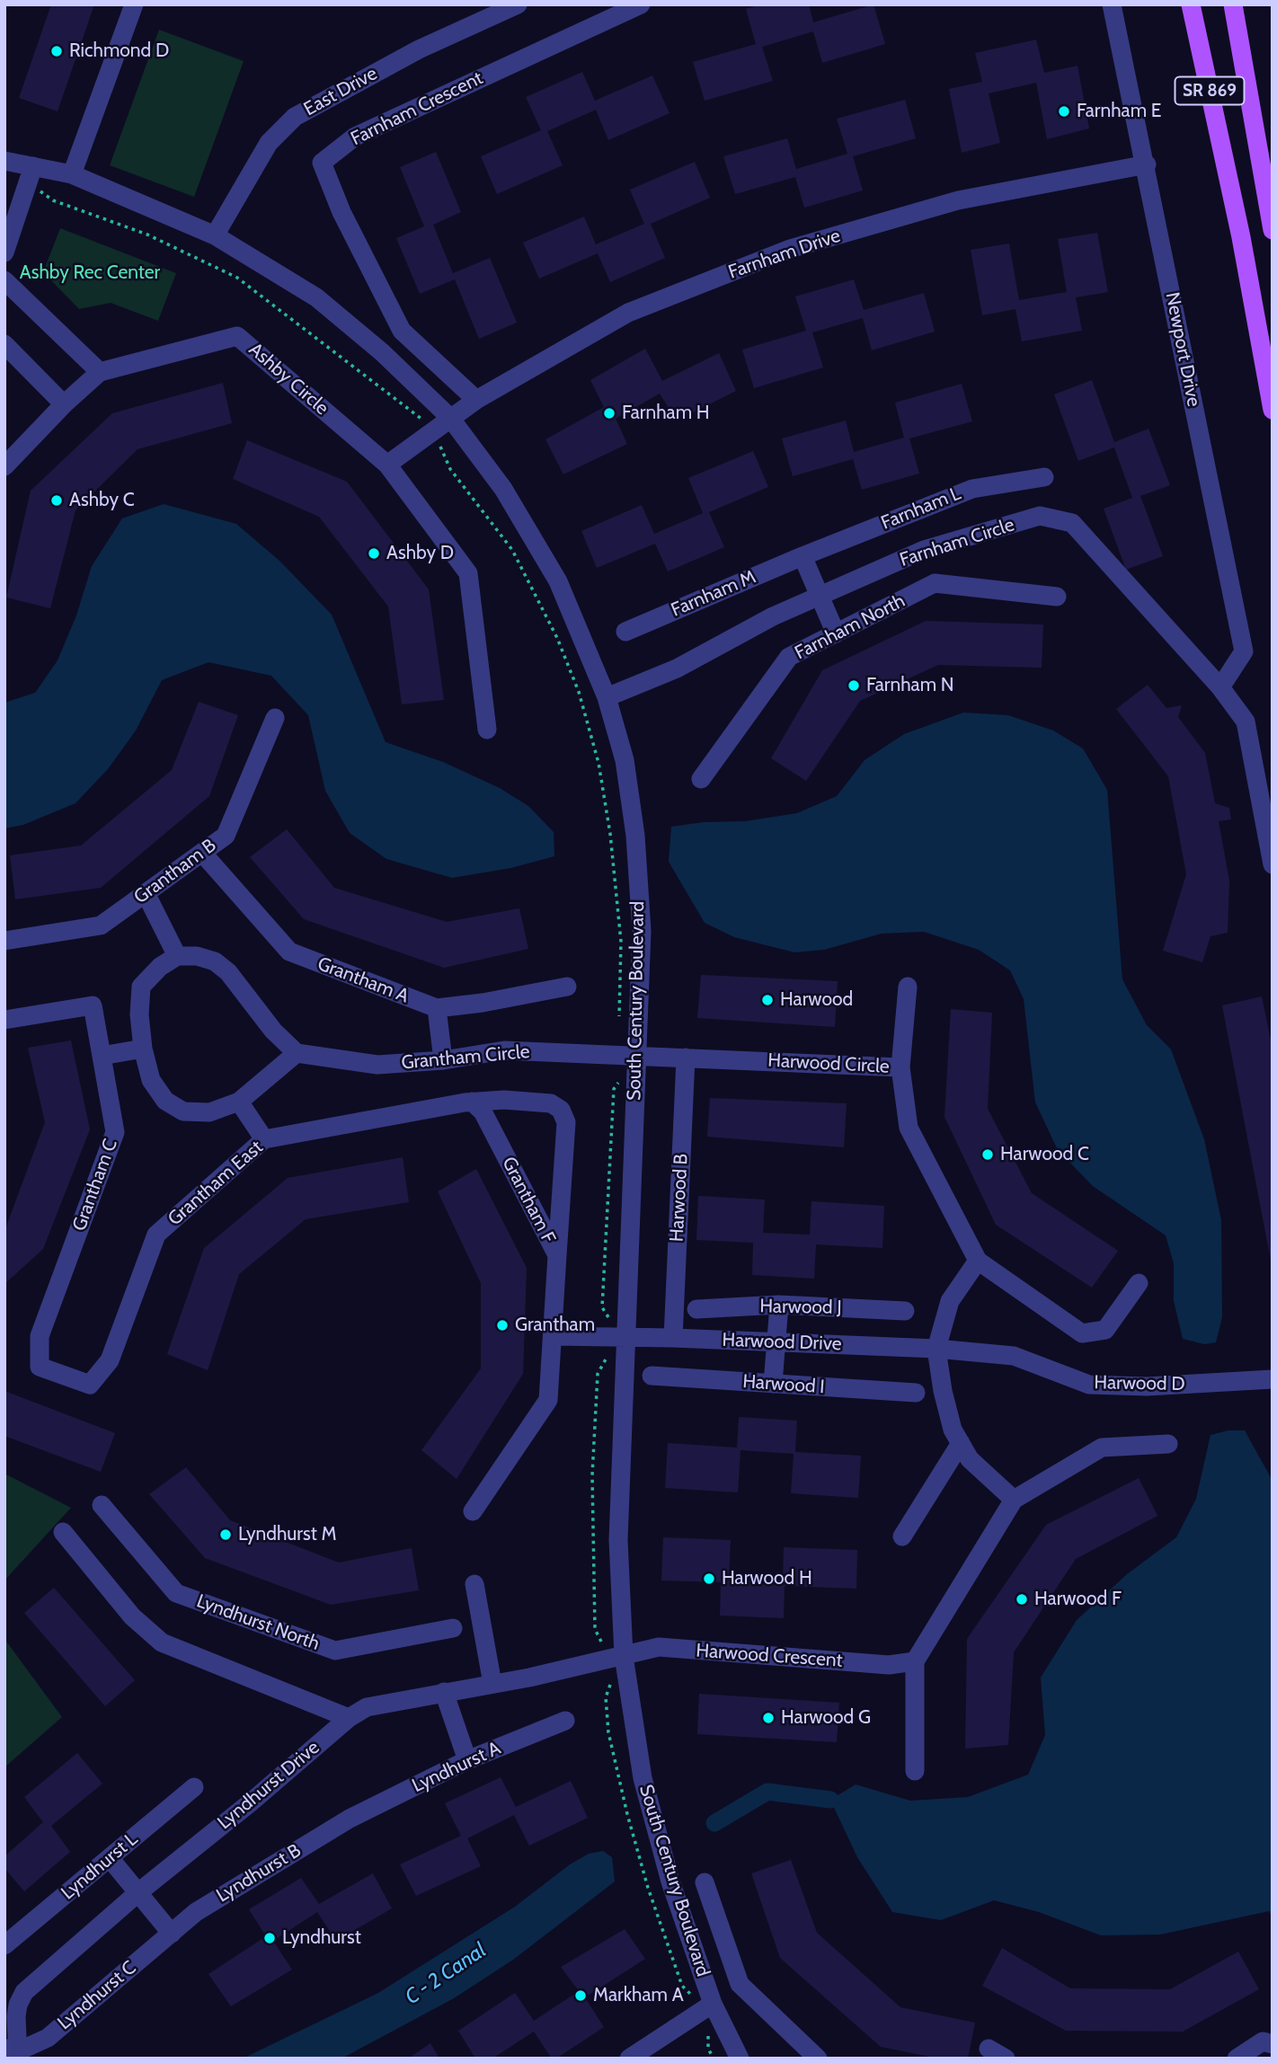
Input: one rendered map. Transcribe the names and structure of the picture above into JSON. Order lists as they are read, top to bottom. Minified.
{"streets":{"main road":["SR 869"],"street":["East Drive","Farnham Crescent","Farnham Drive","Newport Drive","Ashby Circle","Farnham L","Farnham Circle","Farnham M","Farnham North","Grantham B","Grantham A","South Century Boulevard","Grantham Circle","Harwood Circle","Grantham East","Grantham C","Harwood B","Grantham F","Harwood J","Harwood Drive","Harwood D","Harwood I","Lyndhurst North","Harwood Crescent","Lyndhurst A","Lyndhurst Drive","Lyndhurst L","Lyndhurst B","Lyndhurst C"]},"crossings":[["East Drive","South Century Boulevard"],["Farnham Crescent","Farnham Drive"],["Farnham Drive","Newport Drive"],["Farnham Drive","South Century Boulevard"],["Newport Drive","Farnham Circle"],["Farnham L","Farnham M"],["Farnham Circle","South Century Boulevard"],["Grantham B","Grantham A"],["South Century Boulevard","Grantham Circle"],["South Century Boulevard","Harwood Circle"],["South Century Boulevard","Harwood Drive"],["South Century Boulevard","Harwood Crescent"],["South Century Boulevard","Lyndhurst Drive"],["Grantham Circle","Harwood Circle"],["Harwood Circle","Harwood B"],["Grantham East","Grantham C"],["Grantham East","Grantham F"],["Harwood B","Harwood Drive"],["Grantham F","Harwood Drive"],["Harwood Drive","Harwood D"],["Harwood Crescent","Lyndhurst Drive"],["Lyndhurst A","Lyndhurst B"],["Lyndhurst Drive","Lyndhurst C"],["Lyndhurst B","Lyndhurst C"]],"water":["C - 2 Canal"],"parks":["Ashby Rec Center"],"places":["Richmond D","Farnham E","Farnham H","Ashby C","Ashby D","Farnham N","Harwood","Harwood C","Grantham","Lyndhurst M","Harwood H","Harwood F","Harwood G","Lyndhurst","Markham A"]}
